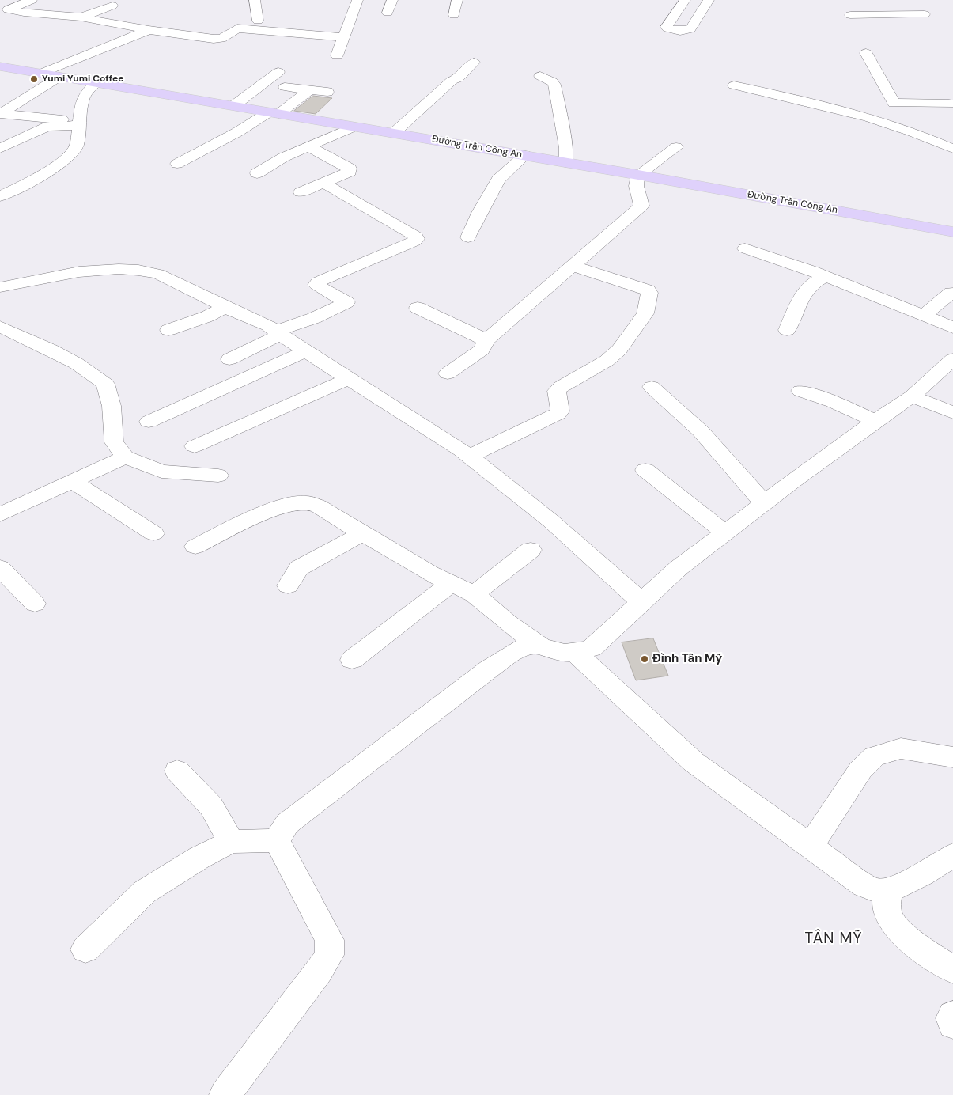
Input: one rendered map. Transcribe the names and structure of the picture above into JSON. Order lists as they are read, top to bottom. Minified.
{"streets":{"main road":["Đường Trần Công An"]},"districts":["TÂN MỸ"],"places":["Yumi Yumi Coffee","Đình Tân Mỹ"]}
